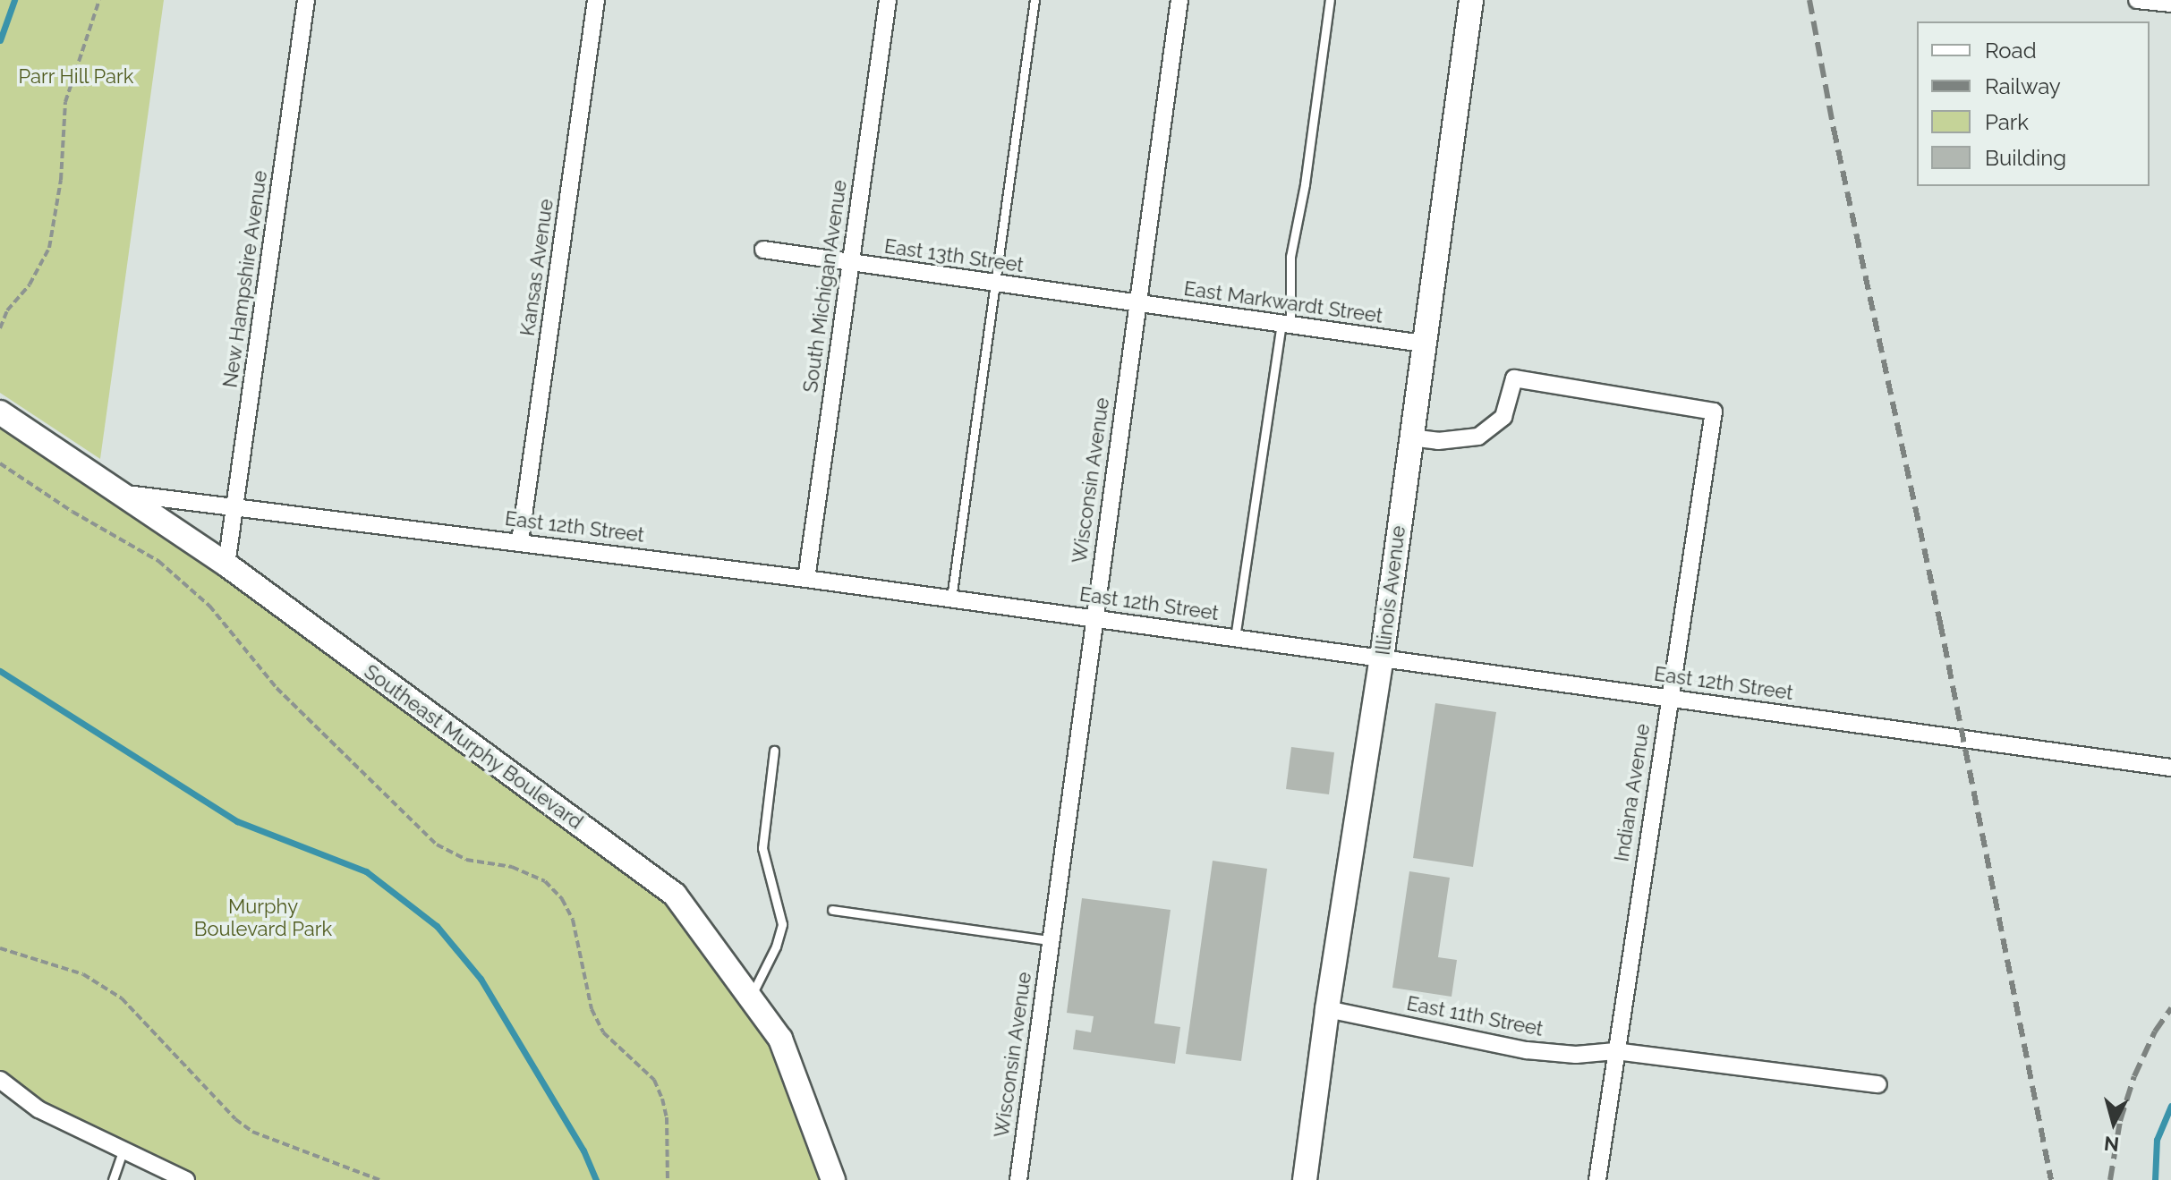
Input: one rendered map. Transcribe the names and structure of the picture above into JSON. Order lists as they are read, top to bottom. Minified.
{"streets":{"street":["East 13th Street","Kansas Avenue","New Hampshire Avenue","South Michigan Avenue","East Markwardt Street","Wisconsin Avenue","East 12th Street","Illinois Avenue","Southeast Murphy Boulevard","Indiana Avenue","East 11th Street"]},"crossings":[["East 13th Street","South Michigan Avenue"],["East 13th Street","East Markwardt Street"],["East 13th Street","Wisconsin Avenue"],["Kansas Avenue","East 12th Street"],["New Hampshire Avenue","East 12th Street"],["New Hampshire Avenue","Southeast Murphy Boulevard"],["South Michigan Avenue","East 12th Street"],["East Markwardt Street","Wisconsin Avenue"],["East Markwardt Street","Illinois Avenue"],["Wisconsin Avenue","East 12th Street"],["East 12th Street","Illinois Avenue"],["East 12th Street","Southeast Murphy Boulevard"],["East 12th Street","Indiana Avenue"],["Illinois Avenue","Indiana Avenue"],["Illinois Avenue","East 11th Street"],["Indiana Avenue","East 11th Street"]],"parks":["Parr Hill Park","Murphy Boulevard Park"],"legend":["Road","Railway","Park","Building"],"north":"bottom"}
